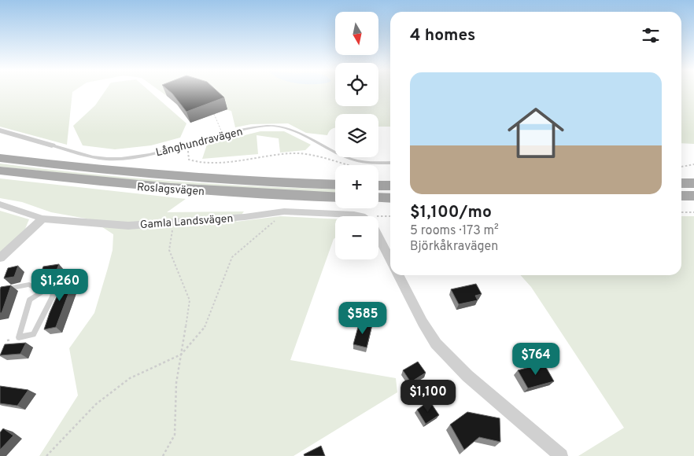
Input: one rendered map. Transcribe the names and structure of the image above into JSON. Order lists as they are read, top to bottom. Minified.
{"streets":{"main road":["Roslagsvägen"],"street":["Långhundravägen","Gamla Landsvägen"]},"north":"bottom","page":{"map_buttons":["+","−"],"heading":"4 homes","list":[{"name":"$1,100/mo","note":"5 rooms · 173 m² · Björkåkravägen"}],"price":["$1,260","$585","$764","$1,100"]}}
